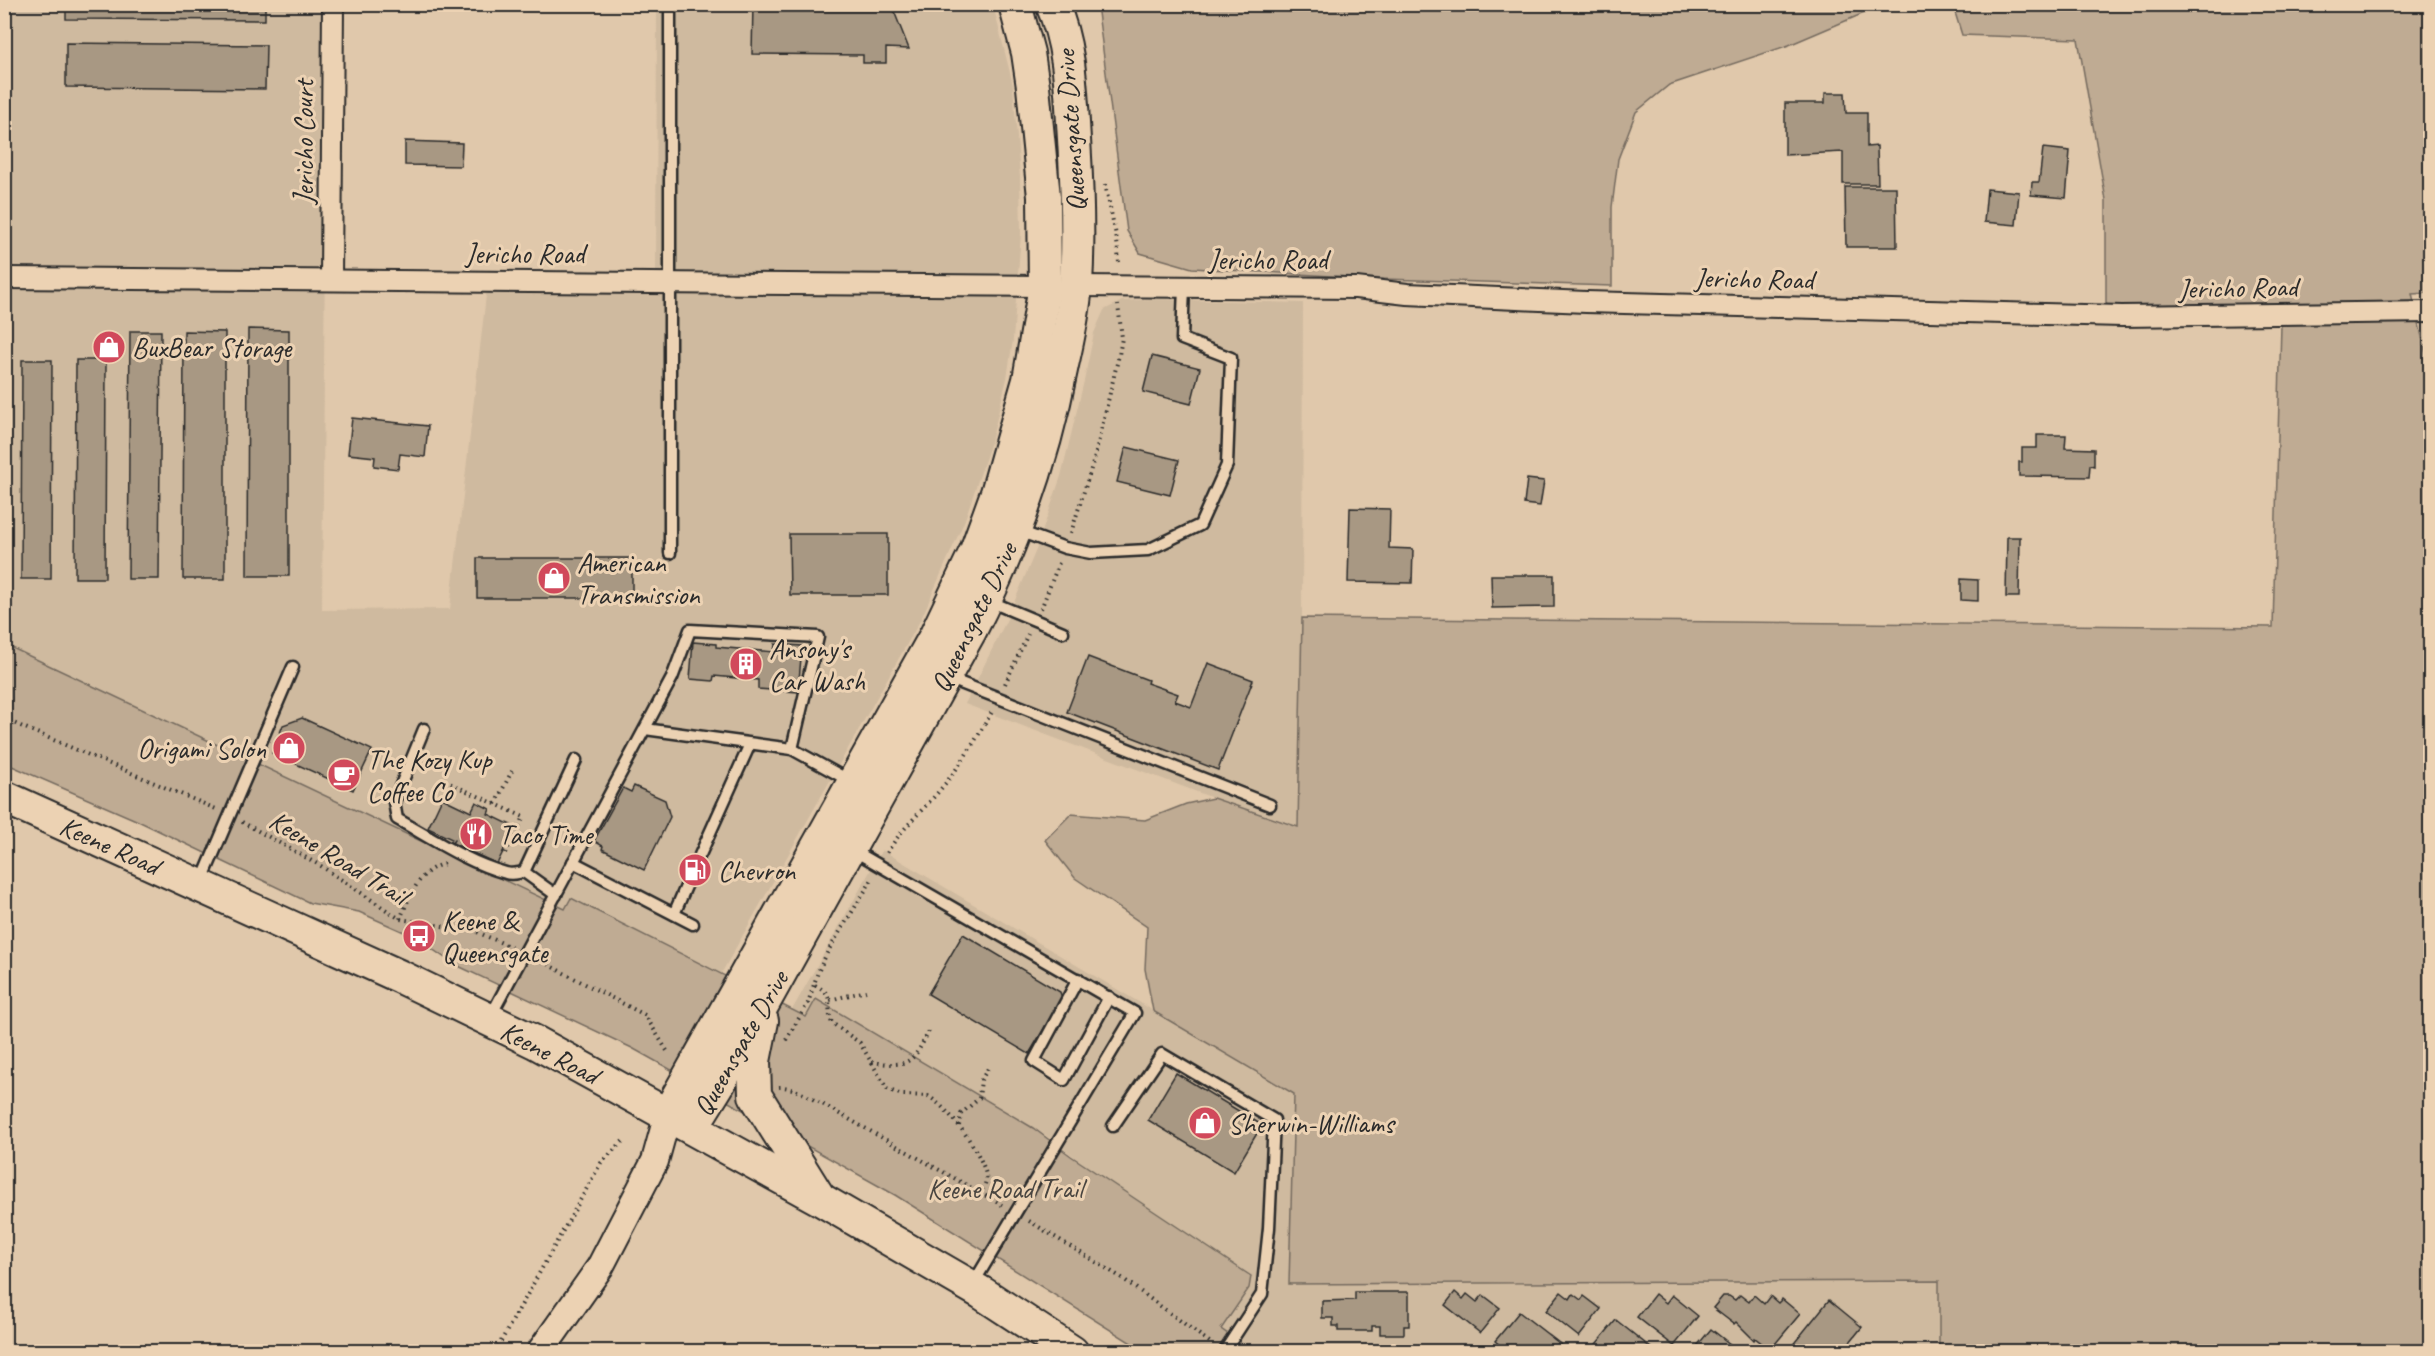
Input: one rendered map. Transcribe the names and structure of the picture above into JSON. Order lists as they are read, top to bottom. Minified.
{"streets":{"main road":["Queensgate Drive","Keene Road"],"street":["Jericho Court","Jericho Road"],"path":["Keene Road Trail"]},"crossings":[["Queensgate Drive","Jericho Road"],["Queensgate Drive","Keene Road"],["Jericho Court","Jericho Road"]],"parks":["Keene Road Trail"],"places":{"shop":["BuxBear Storage","American Transmission","Origami Solon","Sherwin-Williams"],"building":["Ansony's Car Wash"],"cafe":["The Kozy Kup Coffee Co"],"restaurant":["Taco Time"],"fuel station":["Chevron"],"bus stop":["Keene & Queensgate"]}}
